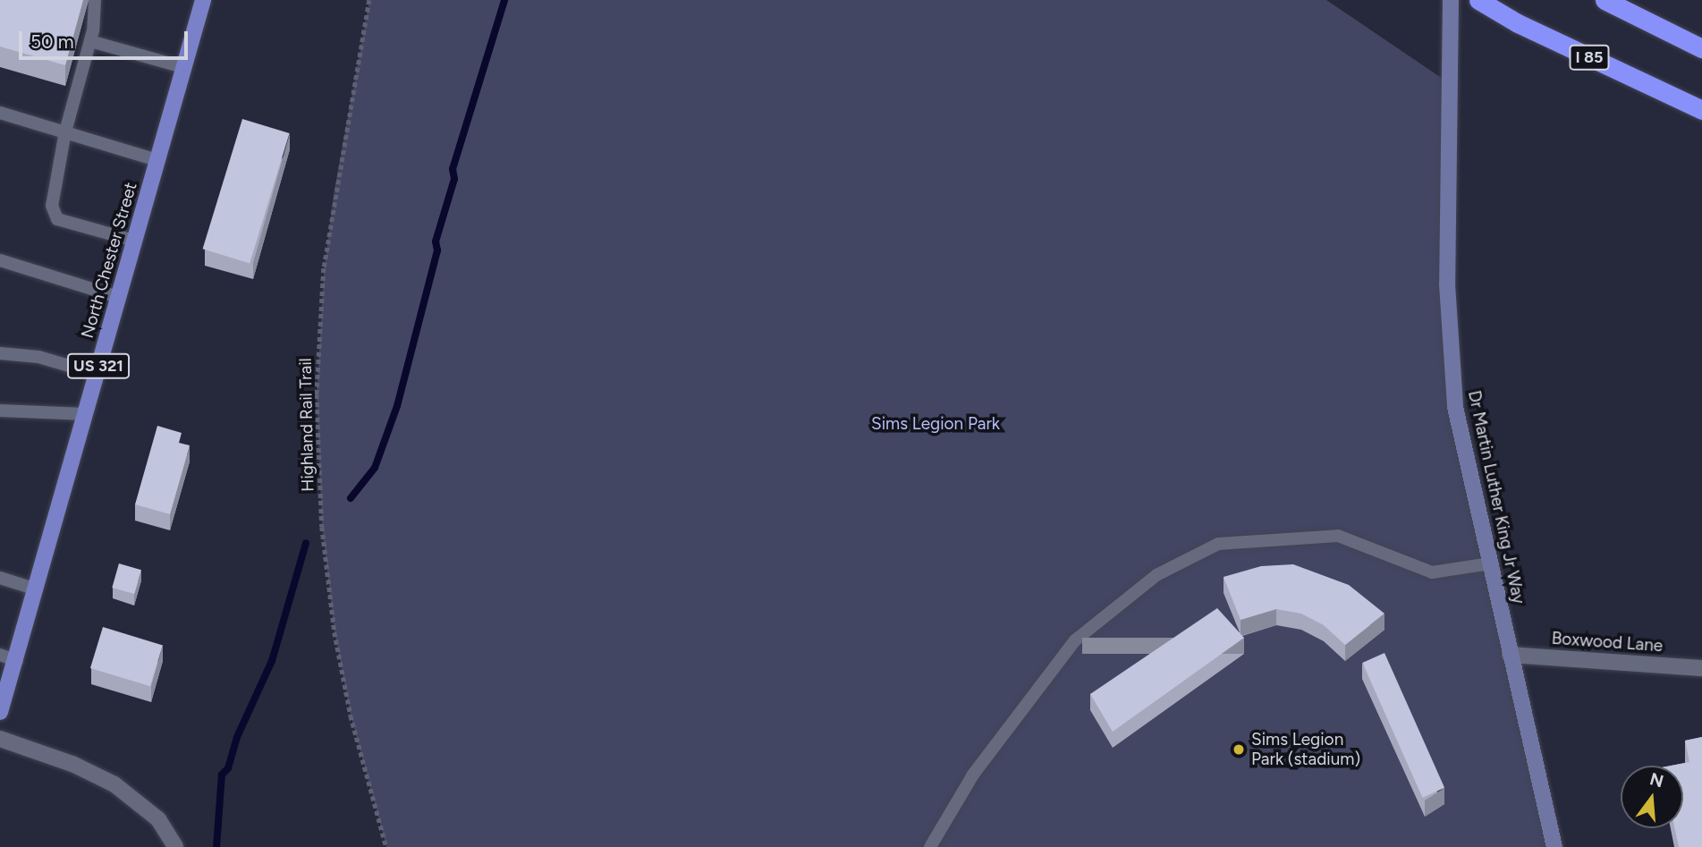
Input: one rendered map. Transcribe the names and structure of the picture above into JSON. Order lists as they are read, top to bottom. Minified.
{"streets":{"highway":["I 85"],"main road":["North Chester Street","US 321","Dr Martin Luther King Jr Way"],"street":["Boxwood Lane"],"path":["Highland Rail Trail"]},"crossings":[["Dr Martin Luther King Jr Way","Boxwood Lane"]],"parks":["Sims Legion Park"],"places":["Sims Legion Park (stadium)"],"scale_bar":"50 m","north":"top"}
